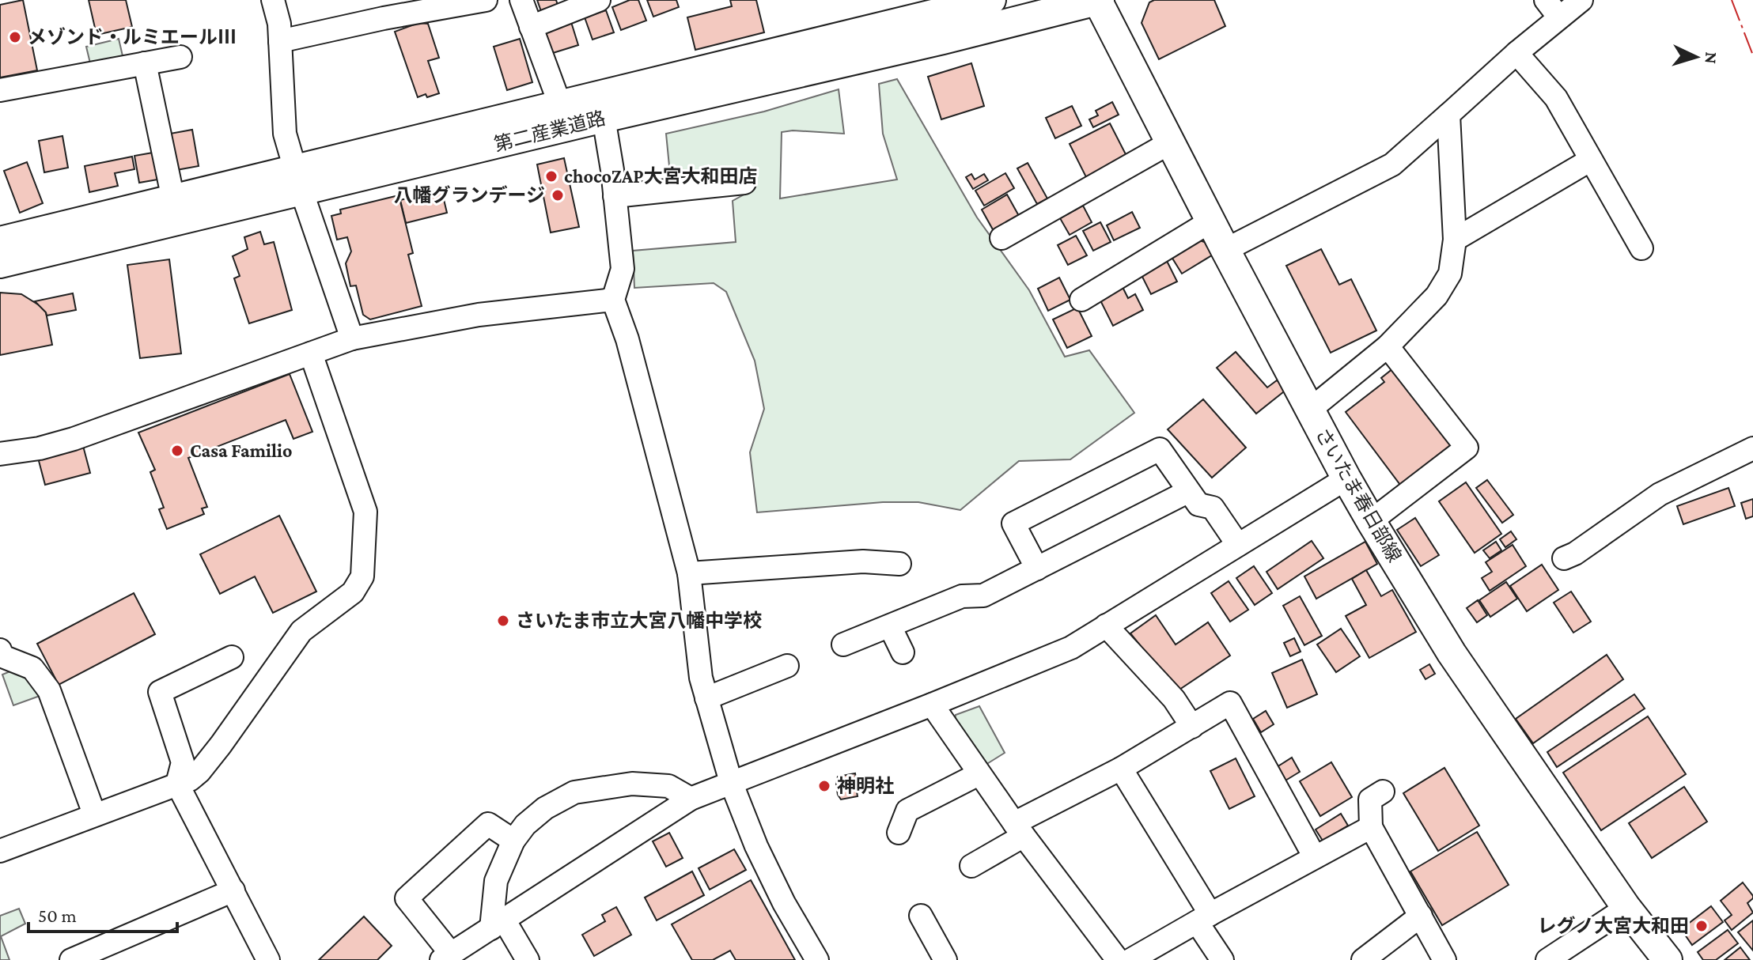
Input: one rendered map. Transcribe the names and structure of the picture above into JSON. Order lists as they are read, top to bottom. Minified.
{"streets":{"main road":["第二産業道路","さいたま春日部線"]},"crossings":[["第二産業道路","さいたま春日部線"]],"places":["メゾンド・ルミエールⅢ","chocoZAP大宮大和田店","八幡グランデージ","Casa Familio","さいたま市立大宮八幡中学校","神明社","レグノ大宮大和田"],"scale_bar":"50 m","north":"right"}
